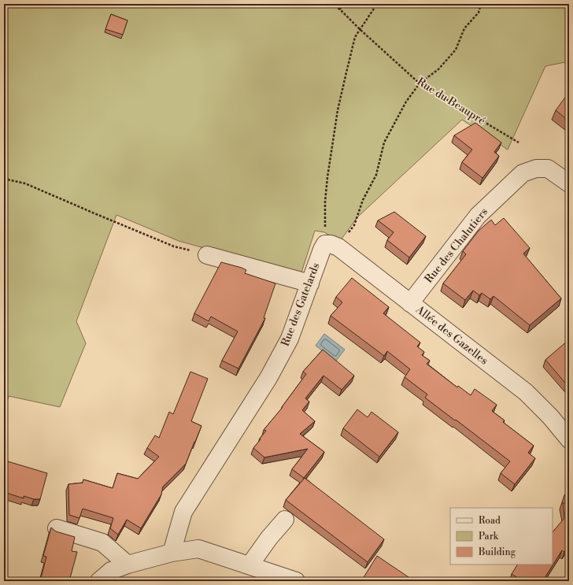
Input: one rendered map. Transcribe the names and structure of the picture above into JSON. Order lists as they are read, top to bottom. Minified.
{"streets":{"street":["Rue des Chalutiers","Rue des Gatelards","Allée des Gazelles"],"path":["Rue du Beaupré"]},"crossings":[["Rue des Chalutiers","Allée des Gazelles"],["Rue des Gatelards","Allée des Gazelles"]],"legend":["Road","Park","Building"]}
